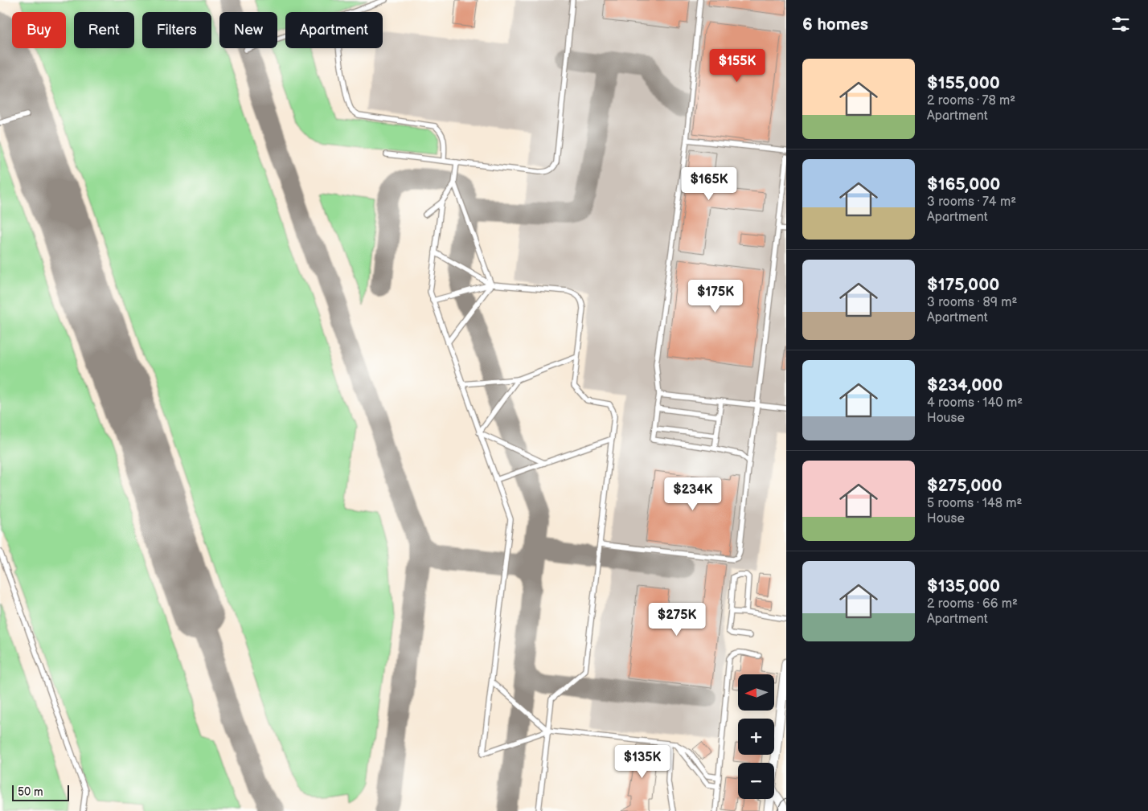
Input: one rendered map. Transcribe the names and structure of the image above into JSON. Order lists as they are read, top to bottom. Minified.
{"scale_bar":"50 m","north":"left","page":{"heading":"6 homes","chip":["Buy","Rent","Filters","New","Apartment"],"list":[{"name":"$155,000","note":"2 rooms · 78 m² · Apartment"},{"name":"$165,000","note":"3 rooms · 74 m² · Apartment"},{"name":"$175,000","note":"3 rooms · 89 m² · Apartment"},{"name":"$234,000","note":"4 rooms · 140 m² · House"},{"name":"$275,000","note":"5 rooms · 148 m² · House"},{"name":"$135,000","note":"2 rooms · 66 m² · Apartment"}],"price":["$155K","$165K","$175K","$234K","$275K","$135K"],"map_buttons":["+","−"],"scale":"50 m"}}
